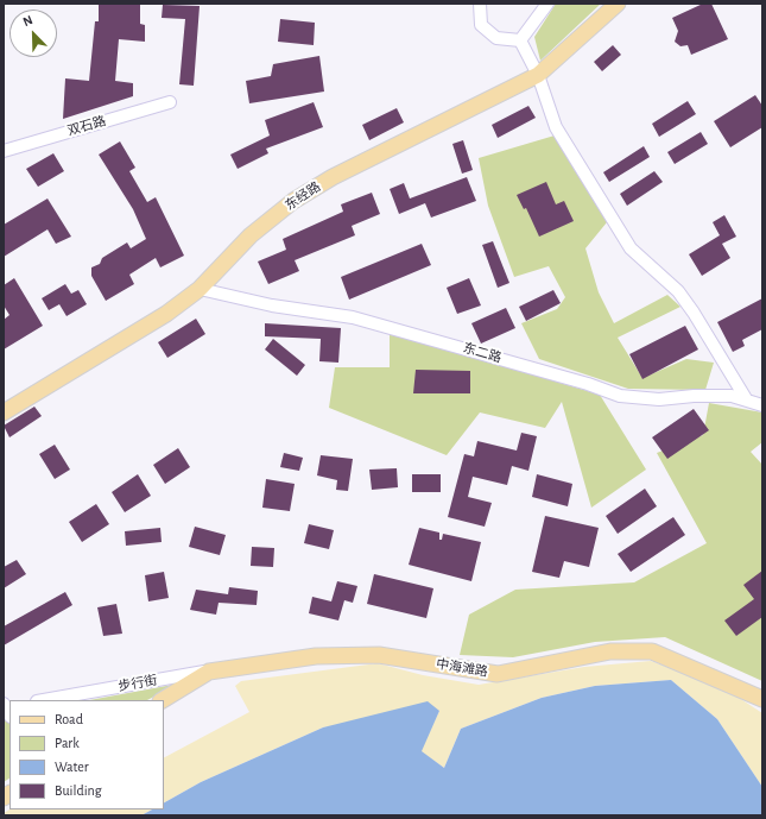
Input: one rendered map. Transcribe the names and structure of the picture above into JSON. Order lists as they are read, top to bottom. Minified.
{"streets":{"main road":["东经路","中海滩路"],"street":["双石路","东二路","步行街"]},"crossings":[["东经路","东二路"],["中海滩路","步行街"]],"legend":["Road","Park","Water","Building"],"north":"top left"}
